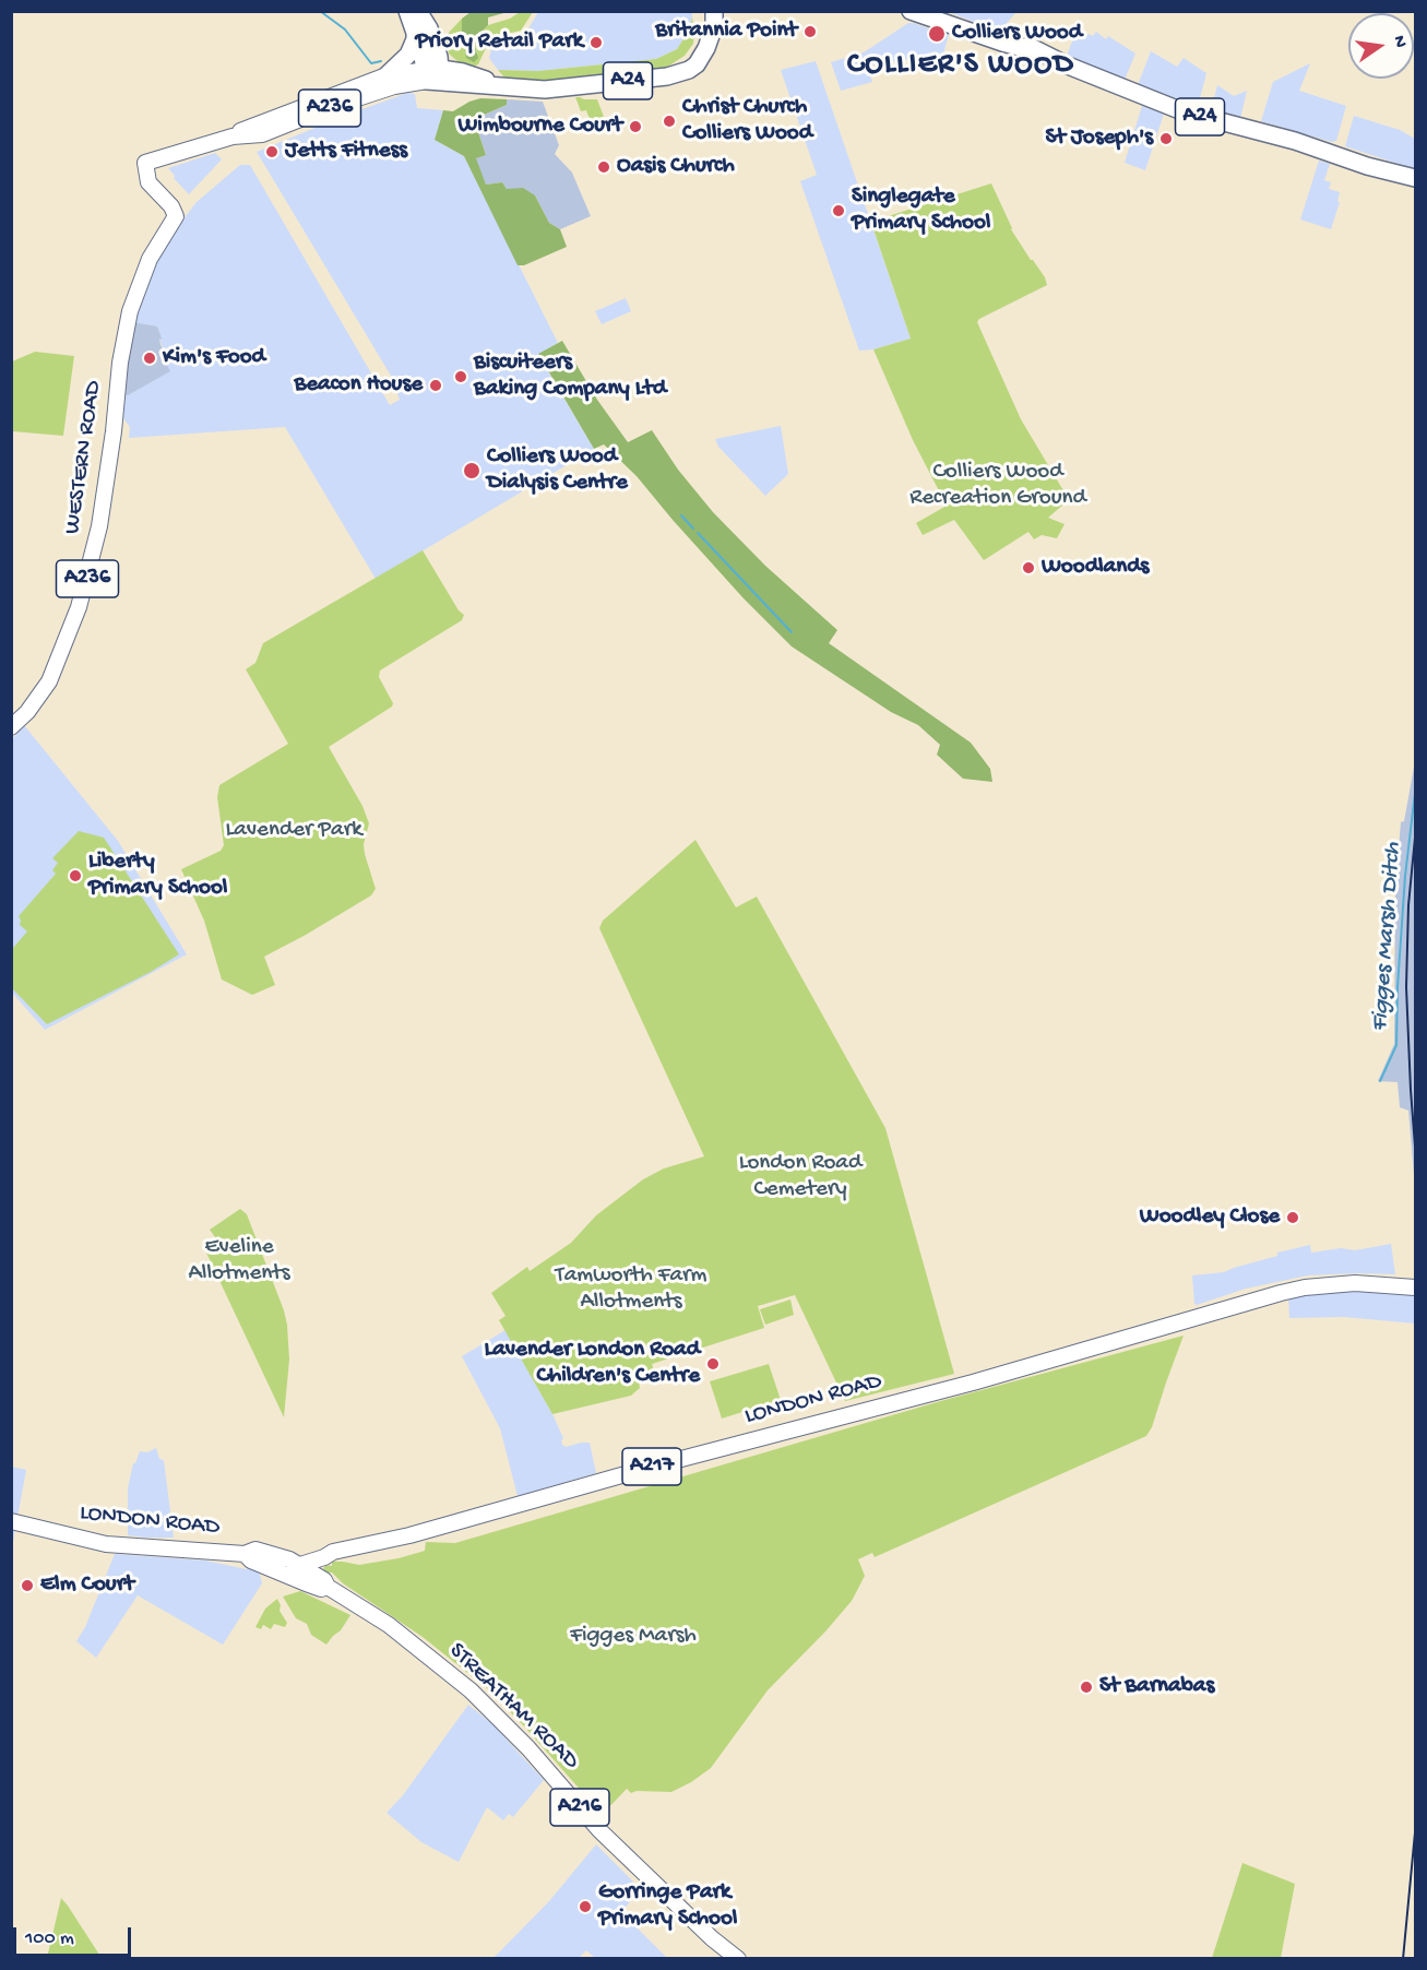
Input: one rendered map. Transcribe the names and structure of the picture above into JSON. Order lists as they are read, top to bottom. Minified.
{"streets":{"highway":["A24"],"main road":["A236","WESTERN ROAD","LONDON ROAD","A217","STREATHAM ROAD","A216"]},"crossings":[["A24","A236"],["A236","WESTERN ROAD"],["LONDON ROAD","STREATHAM ROAD"]],"districts":["COLLIER'S WOOD"],"water":["Figges Marsh Ditch"],"parks":["Colliers Wood Recreation Ground","Lavender Park","London Road Cemetery","Eveline Allotments","Tamworth Farm Allotments","Figges Marsh"],"places":["Britannia Point","Colliers Wood","Priory Retail Park","Christ Church Colliers Wood","Wimbourne Court","St Joseph's","Jetts Fitness","Oasis Church","Singlegate Primary School","Kim's Food","Biscuiteers Baking Company Ltd","Beacon House","Colliers Wood Dialysis Centre","Woodlands","Liberty Primary School","Woodley Close","Lavender London Road Children's Centre","Elm Court","St Barnabas","Gorringe Park Primary School"],"scale_bar":"100 m","north":"right"}
